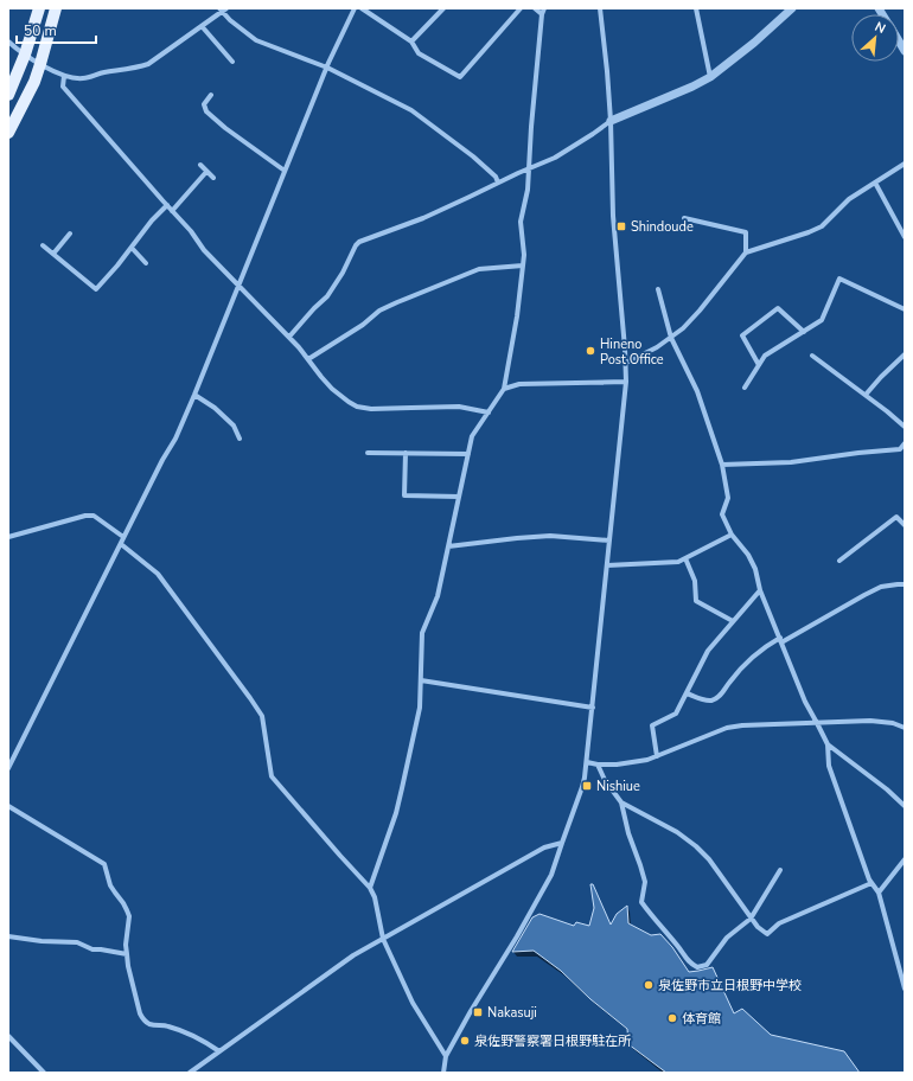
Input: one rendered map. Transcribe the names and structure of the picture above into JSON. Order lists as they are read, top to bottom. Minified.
{"places":{"transit":["Shindoude","Nishiue","Nakasuji"],"other":["Hineno Post Office","泉佐野市立日根野中学校","体育館","泉佐野警察署日根野駐在所"]},"scale_bar":"50 m","north":"top right"}
